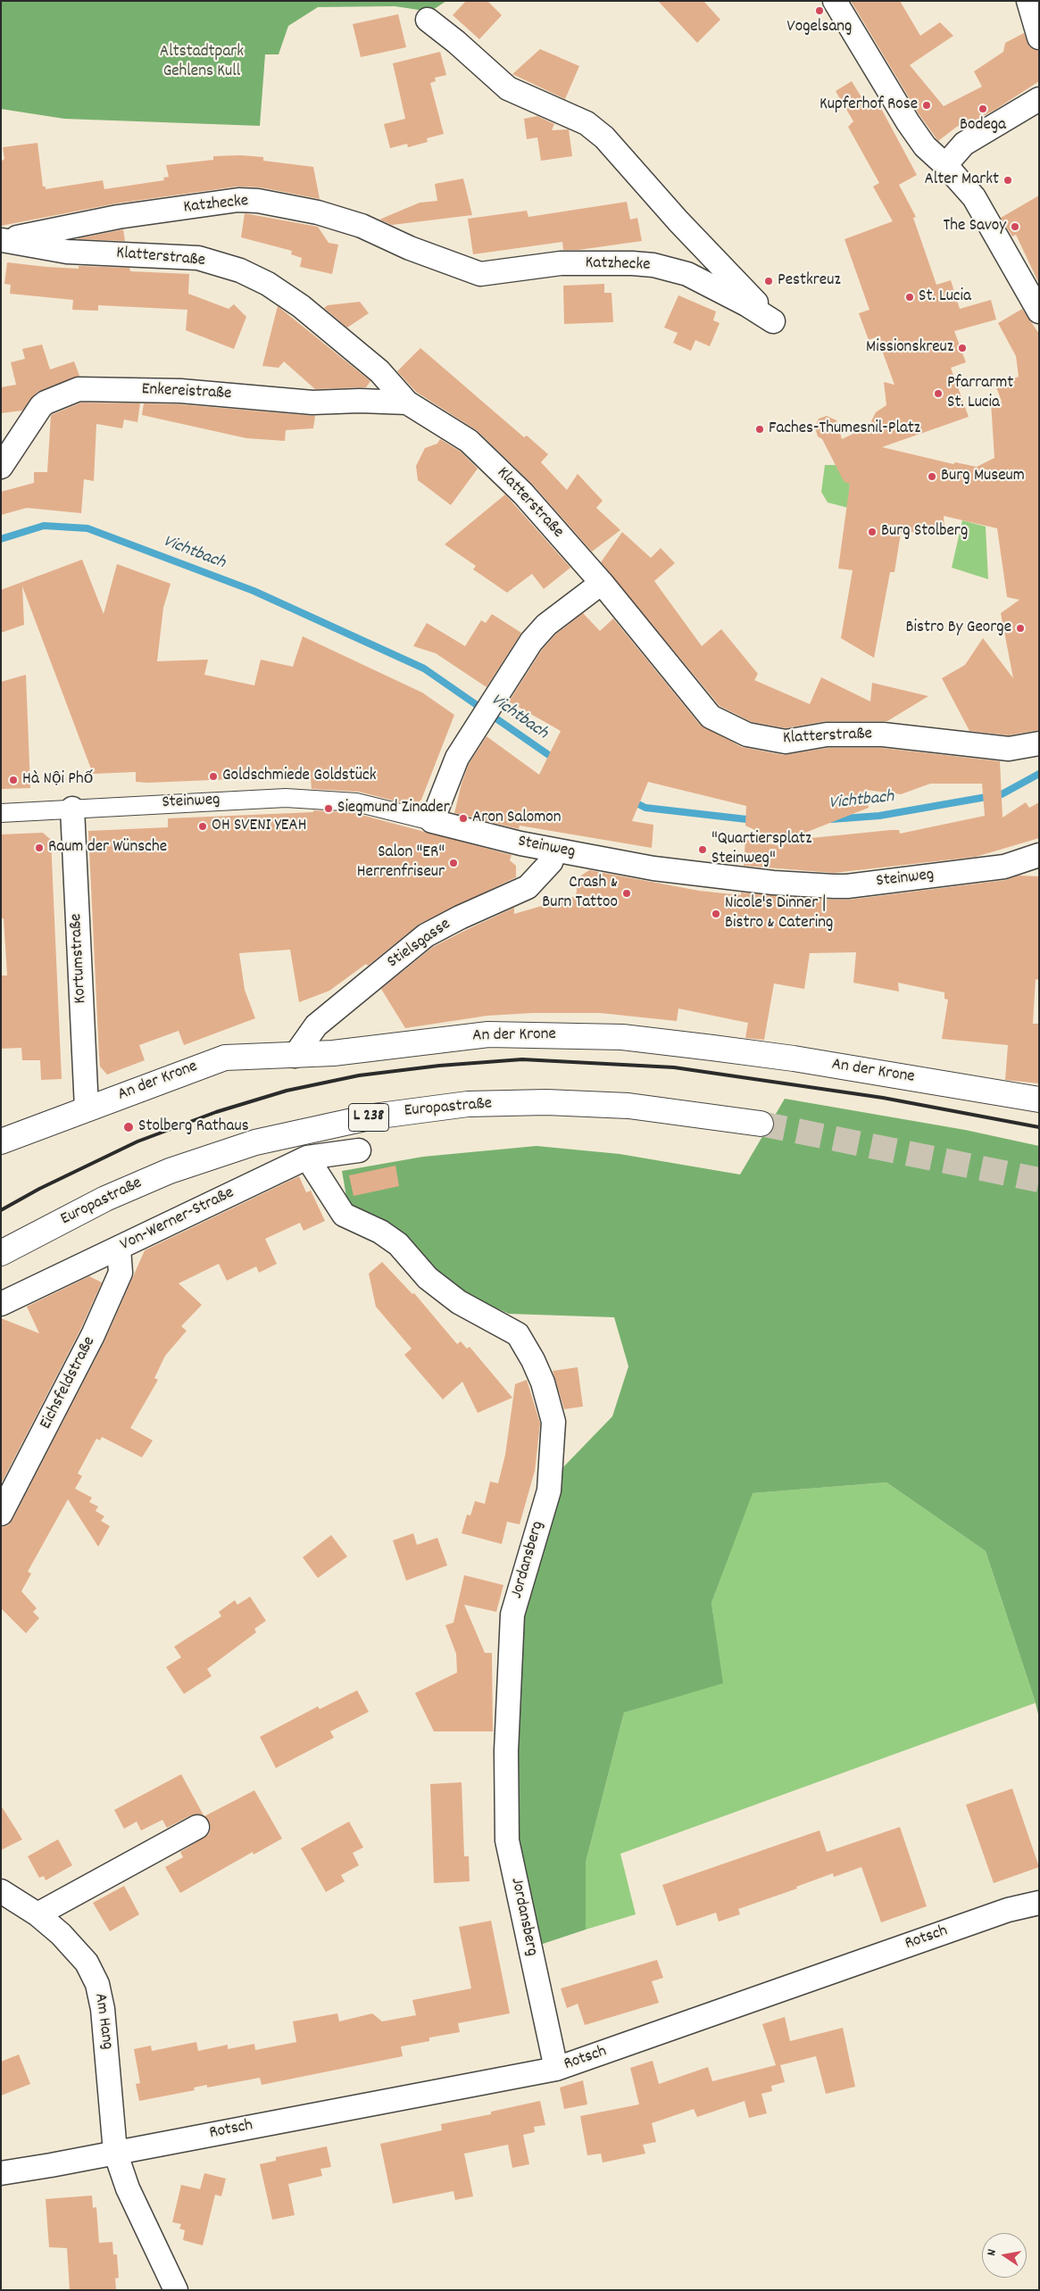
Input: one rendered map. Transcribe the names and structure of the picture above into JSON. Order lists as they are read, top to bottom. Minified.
{"streets":{"street":["Katzhecke","Klatterstraße","Enkereistraße","Steinweg","Stielsgasse","Kortumstraße","An der Krone","Europastraße","L 238","Von-Werner-Straße","Eichsfeldstraße","Jordansberg","Rotsch","Am Hang"]},"crossings":[["Katzhecke","Klatterstraße"],["Klatterstraße","Enkereistraße"],["Steinweg","Stielsgasse"],["Steinweg","Kortumstraße"],["Stielsgasse","An der Krone"],["Kortumstraße","An der Krone"],["Von-Werner-Straße","Eichsfeldstraße"],["Von-Werner-Straße","Jordansberg"],["Jordansberg","Rotsch"],["Rotsch","Am Hang"]],"water":["Vichtbach"],"parks":["Altstadtpark Gehlens Kull"],"places":["Vogelsang","Kupferhof Rose","Bodega","Alter Markt","The Savoy","Pestkreuz","St. Lucia","Missionskreuz","Pfarrarmt St. Lucia","Faches-Thumesnil-Platz","Burg Museum","Burg Stolberg","Bistro By George","Goldschmiede Goldstück","Hà Nội Phố","Siegmund Zinader","Aron Salomon","OH SVENI YEAH","Raum der Wünsche","\"Quartiersplatz Steinweg\"","Salon \"ER\" Herrenfriseur","Crash & Burn Tattoo","Nicole's Dinner | Bistro & Catering","Stolberg Rathaus"],"north":"left"}
